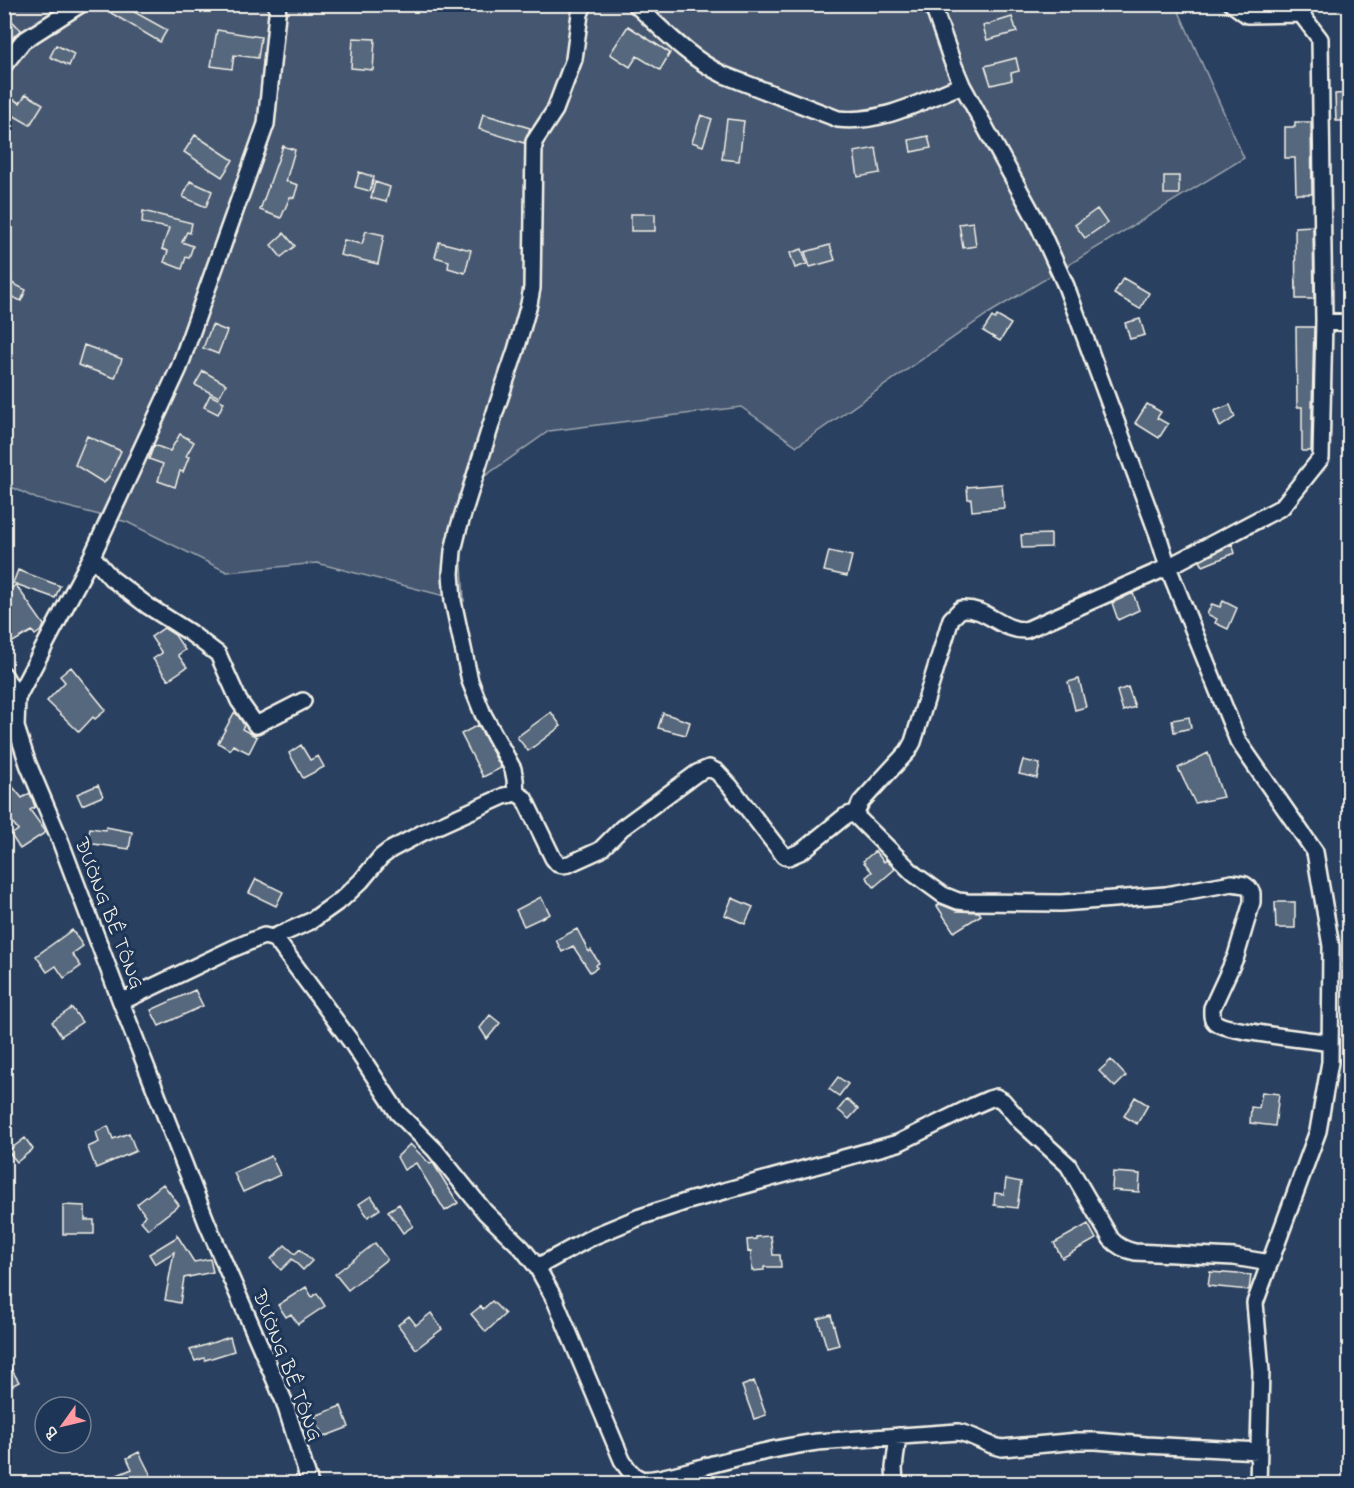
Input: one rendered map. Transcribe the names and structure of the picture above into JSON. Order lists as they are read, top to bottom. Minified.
{"streets":{"street":["ĐƯỜNG BÊ TÔNG"]},"north":"bottom left"}
